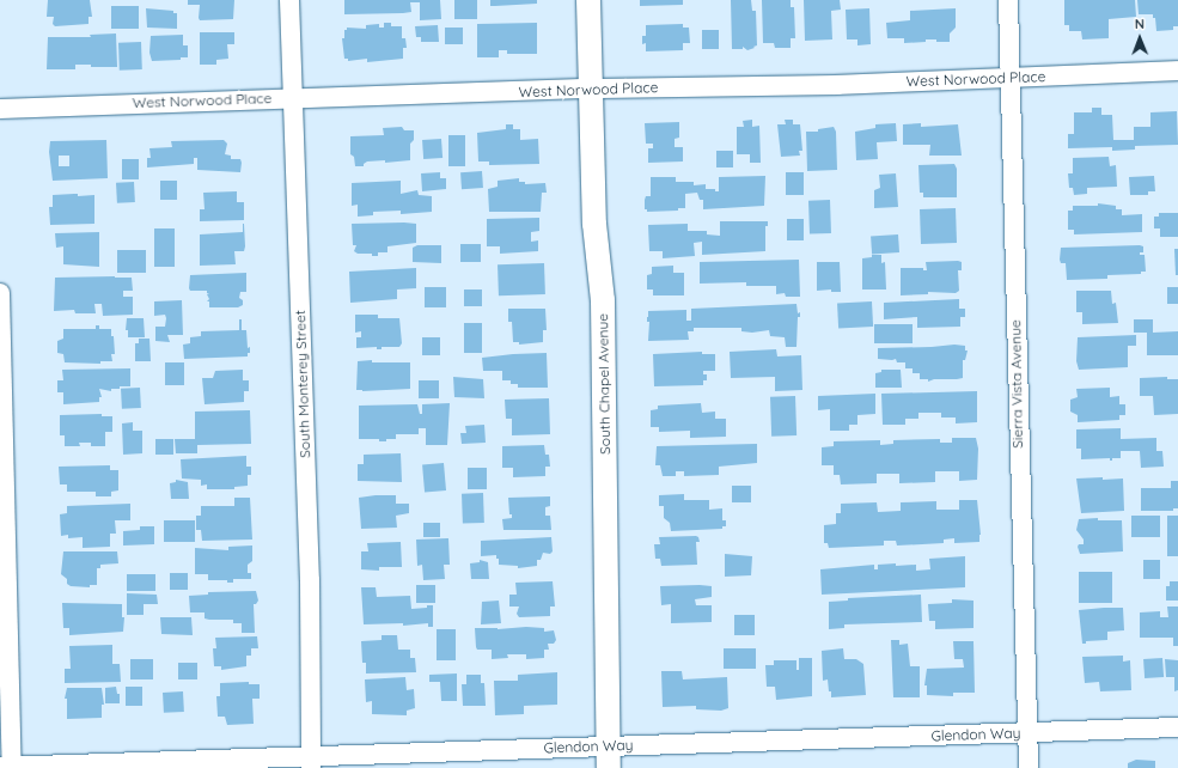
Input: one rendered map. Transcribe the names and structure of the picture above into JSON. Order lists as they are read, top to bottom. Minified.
{"streets":{"street":["West Norwood Place","South Monterey Street","South Chapel Avenue","Sierra Vista Avenue","Glendon Way"]},"crossings":[["West Norwood Place","South Monterey Street"],["West Norwood Place","South Chapel Avenue"],["West Norwood Place","Sierra Vista Avenue"],["South Monterey Street","Glendon Way"],["South Chapel Avenue","Glendon Way"],["Sierra Vista Avenue","Glendon Way"]],"north":"top"}
